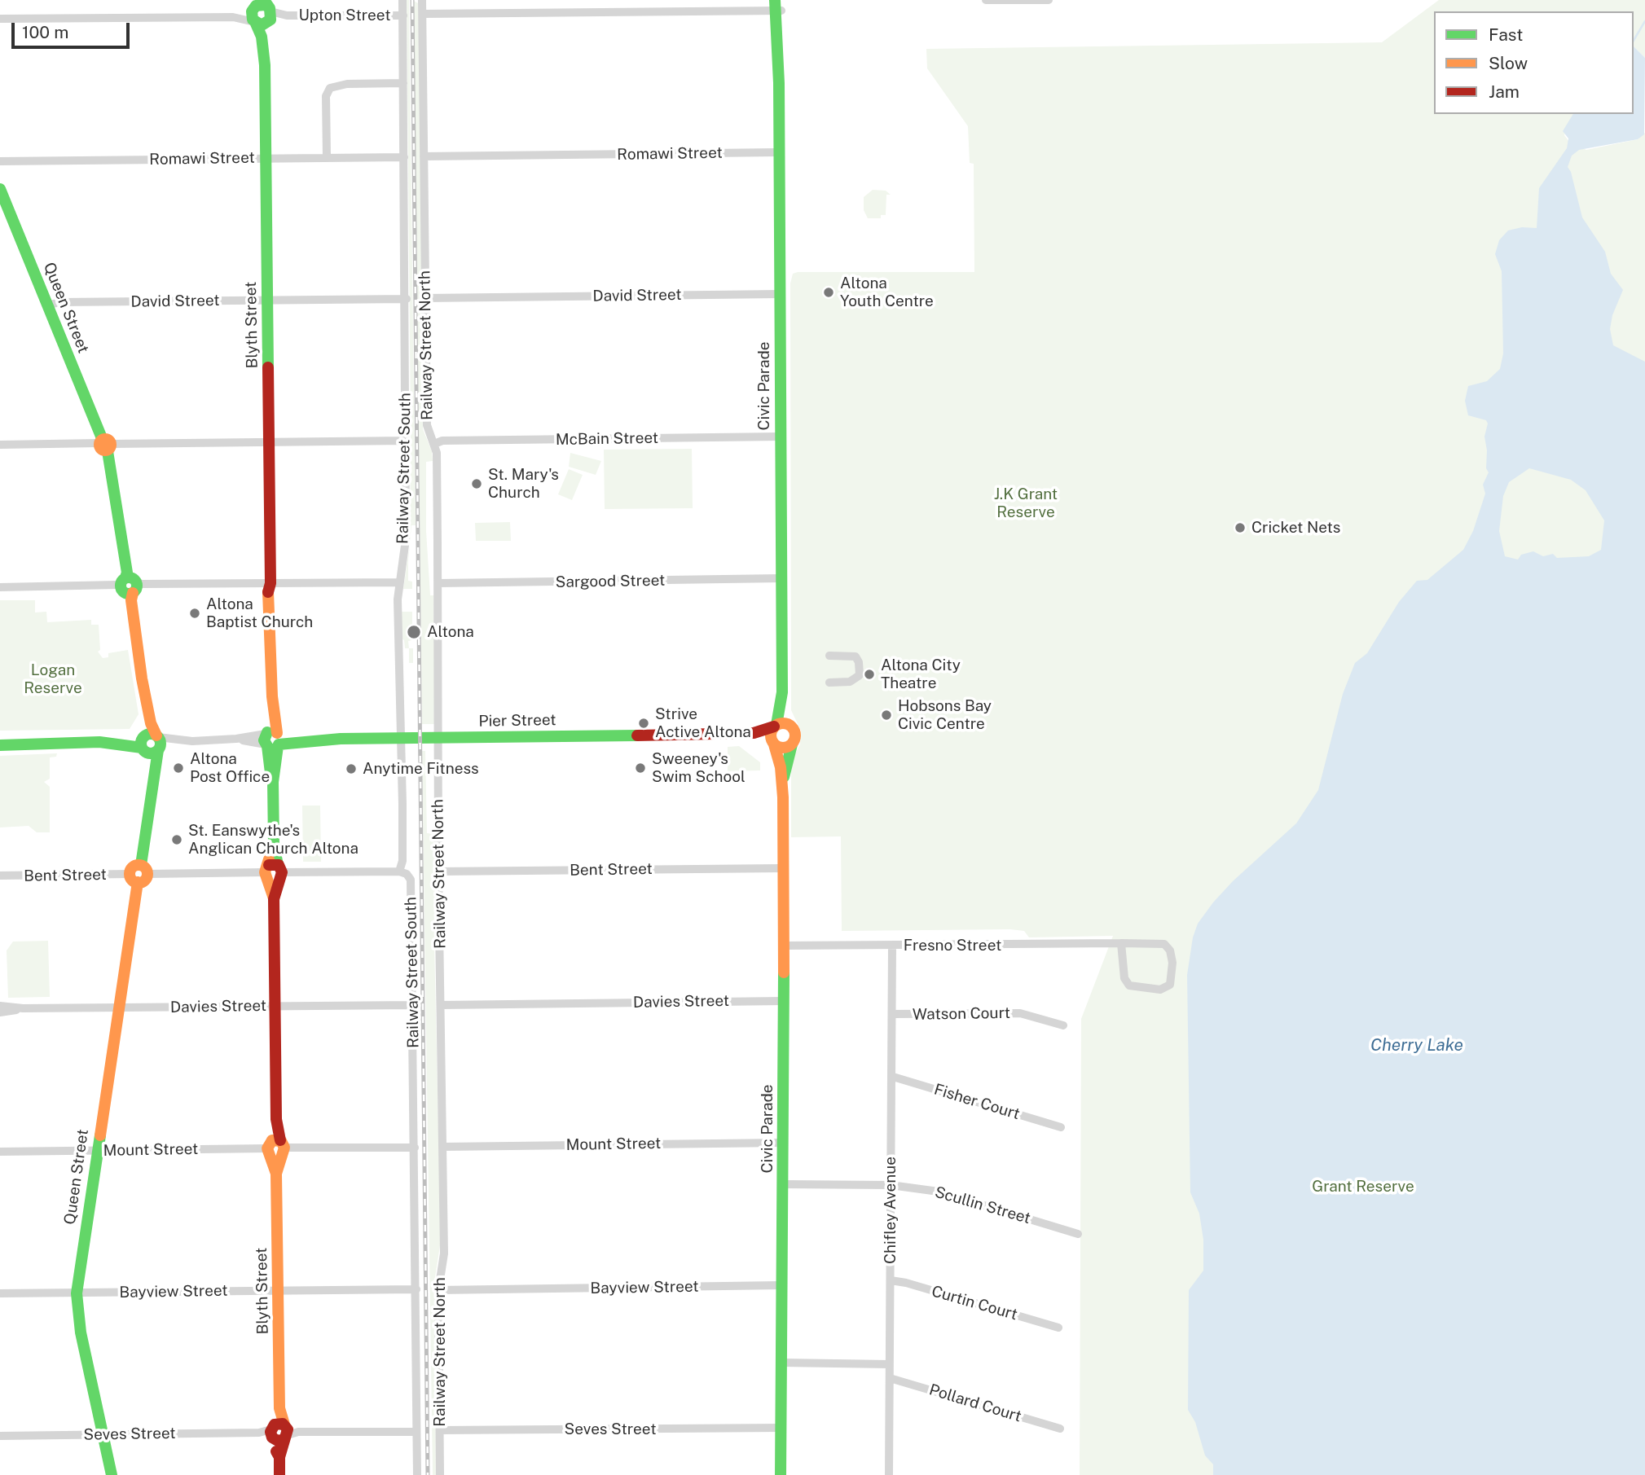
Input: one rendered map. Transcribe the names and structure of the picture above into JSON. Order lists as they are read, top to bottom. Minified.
{"streets":{"street":["Upton Street","Romawi Street","David Street","Queen Street","Blyth Street","Railway Street North","Civic Parade","McBain Street","Railway Street South","Sargood Street","Pier Street","Bent Street","Fresno Street","Davies Street","Watson Court","Fisher Court","Mount Street","Scullin Street","Chifley Avenue","Bayview Street","Curtin Court","Pollard Court","Seves Street"]},"crossings":[["Upton Street","Blyth Street"],["Upton Street","Railway Street South"],["Romawi Street","Blyth Street"],["Romawi Street","Railway Street North"],["Romawi Street","Civic Parade"],["Romawi Street","Railway Street South"],["David Street","Queen Street"],["David Street","Blyth Street"],["David Street","Railway Street North"],["David Street","Civic Parade"],["David Street","Railway Street South"],["Queen Street","Pier Street"],["Queen Street","Bent Street"],["Queen Street","Davies Street"],["Queen Street","Mount Street"],["Queen Street","Bayview Street"],["Queen Street","Seves Street"],["Blyth Street","Pier Street"],["Blyth Street","Bent Street"],["Blyth Street","Davies Street"],["Blyth Street","Mount Street"],["Blyth Street","Bayview Street"],["Blyth Street","Seves Street"],["Railway Street North","McBain Street"],["Railway Street North","Sargood Street"],["Railway Street North","Pier Street"],["Railway Street North","Bent Street"],["Railway Street North","Davies Street"],["Railway Street North","Mount Street"],["Railway Street North","Bayview Street"],["Railway Street North","Seves Street"],["Civic Parade","McBain Street"],["Civic Parade","Sargood Street"],["Civic Parade","Pier Street"],["Civic Parade","Bent Street"],["Civic Parade","Fresno Street"],["Civic Parade","Davies Street"],["Civic Parade","Mount Street"],["Civic Parade","Scullin Street"],["Civic Parade","Bayview Street"],["Civic Parade","Seves Street"],["Railway Street South","Pier Street"],["Railway Street South","Bent Street"],["Railway Street South","Davies Street"],["Railway Street South","Mount Street"],["Railway Street South","Bayview Street"],["Railway Street South","Seves Street"],["Fresno Street","Chifley Avenue"],["Watson Court","Chifley Avenue"],["Fisher Court","Chifley Avenue"],["Scullin Street","Chifley Avenue"],["Chifley Avenue","Curtin Court"],["Chifley Avenue","Pollard Court"]],"water":["Cherry Lake"],"parks":["J.K Grant Reserve","Logan Reserve","Grant Reserve"],"places":["Altona Youth Centre","St. Mary's Church","Cricket Nets","Altona Baptist Church","Altona","Altona City Theatre","Hobsons Bay Civic Centre","Strive Active Altona","Altona Post Office","Sweeney's Swim School","Anytime Fitness","St. Eanswythe's Anglican Church Altona"],"legend":["Fast","Slow","Jam"],"scale_bar":"100 m"}
